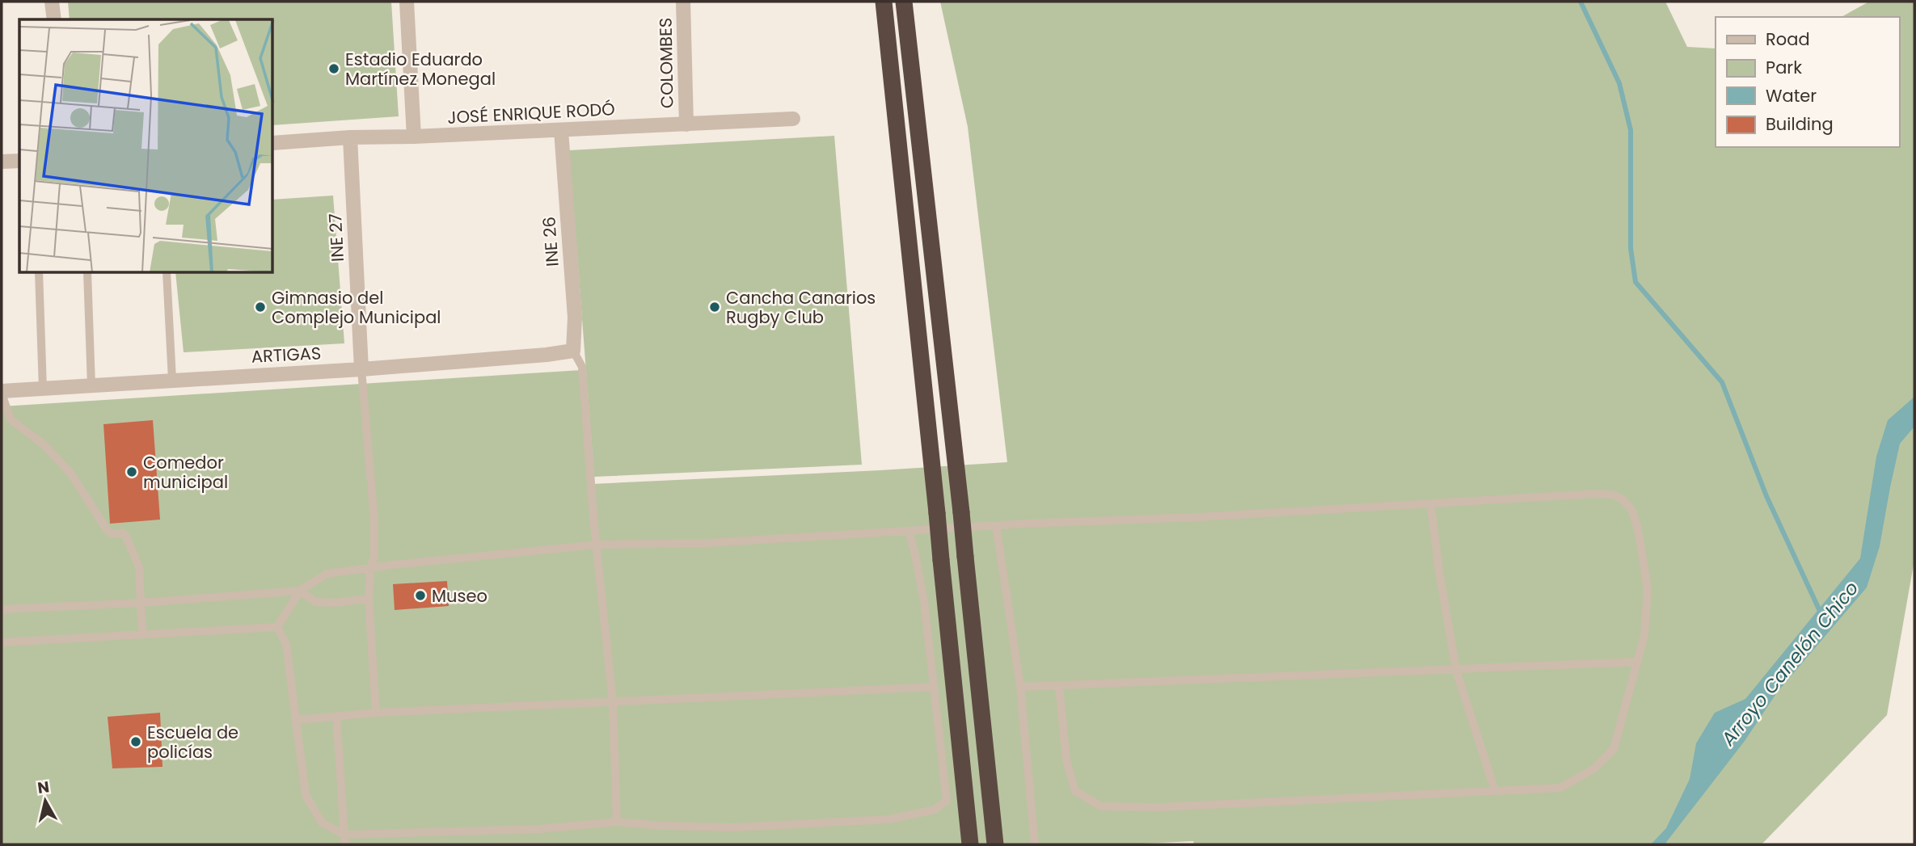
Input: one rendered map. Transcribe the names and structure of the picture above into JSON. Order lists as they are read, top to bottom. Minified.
{"streets":{"street":["COLOMBES","JOSÉ ENRIQUE RODÓ","INE 27","INE 26","ARTIGAS"]},"crossings":[["COLOMBES","JOSÉ ENRIQUE RODÓ"],["JOSÉ ENRIQUE RODÓ","INE 27"],["JOSÉ ENRIQUE RODÓ","INE 26"],["INE 27","ARTIGAS"],["INE 26","ARTIGAS"]],"water":["Arroyo Canelón Chico"],"places":["Estadio Eduardo Martínez Monegal","Gimnasio del Complejo Municipal","Cancha Canarios Rugby Club","Comedor municipal","Museo","Escuela de policías"],"legend":["Road","Park","Water","Building"],"north":"top"}
